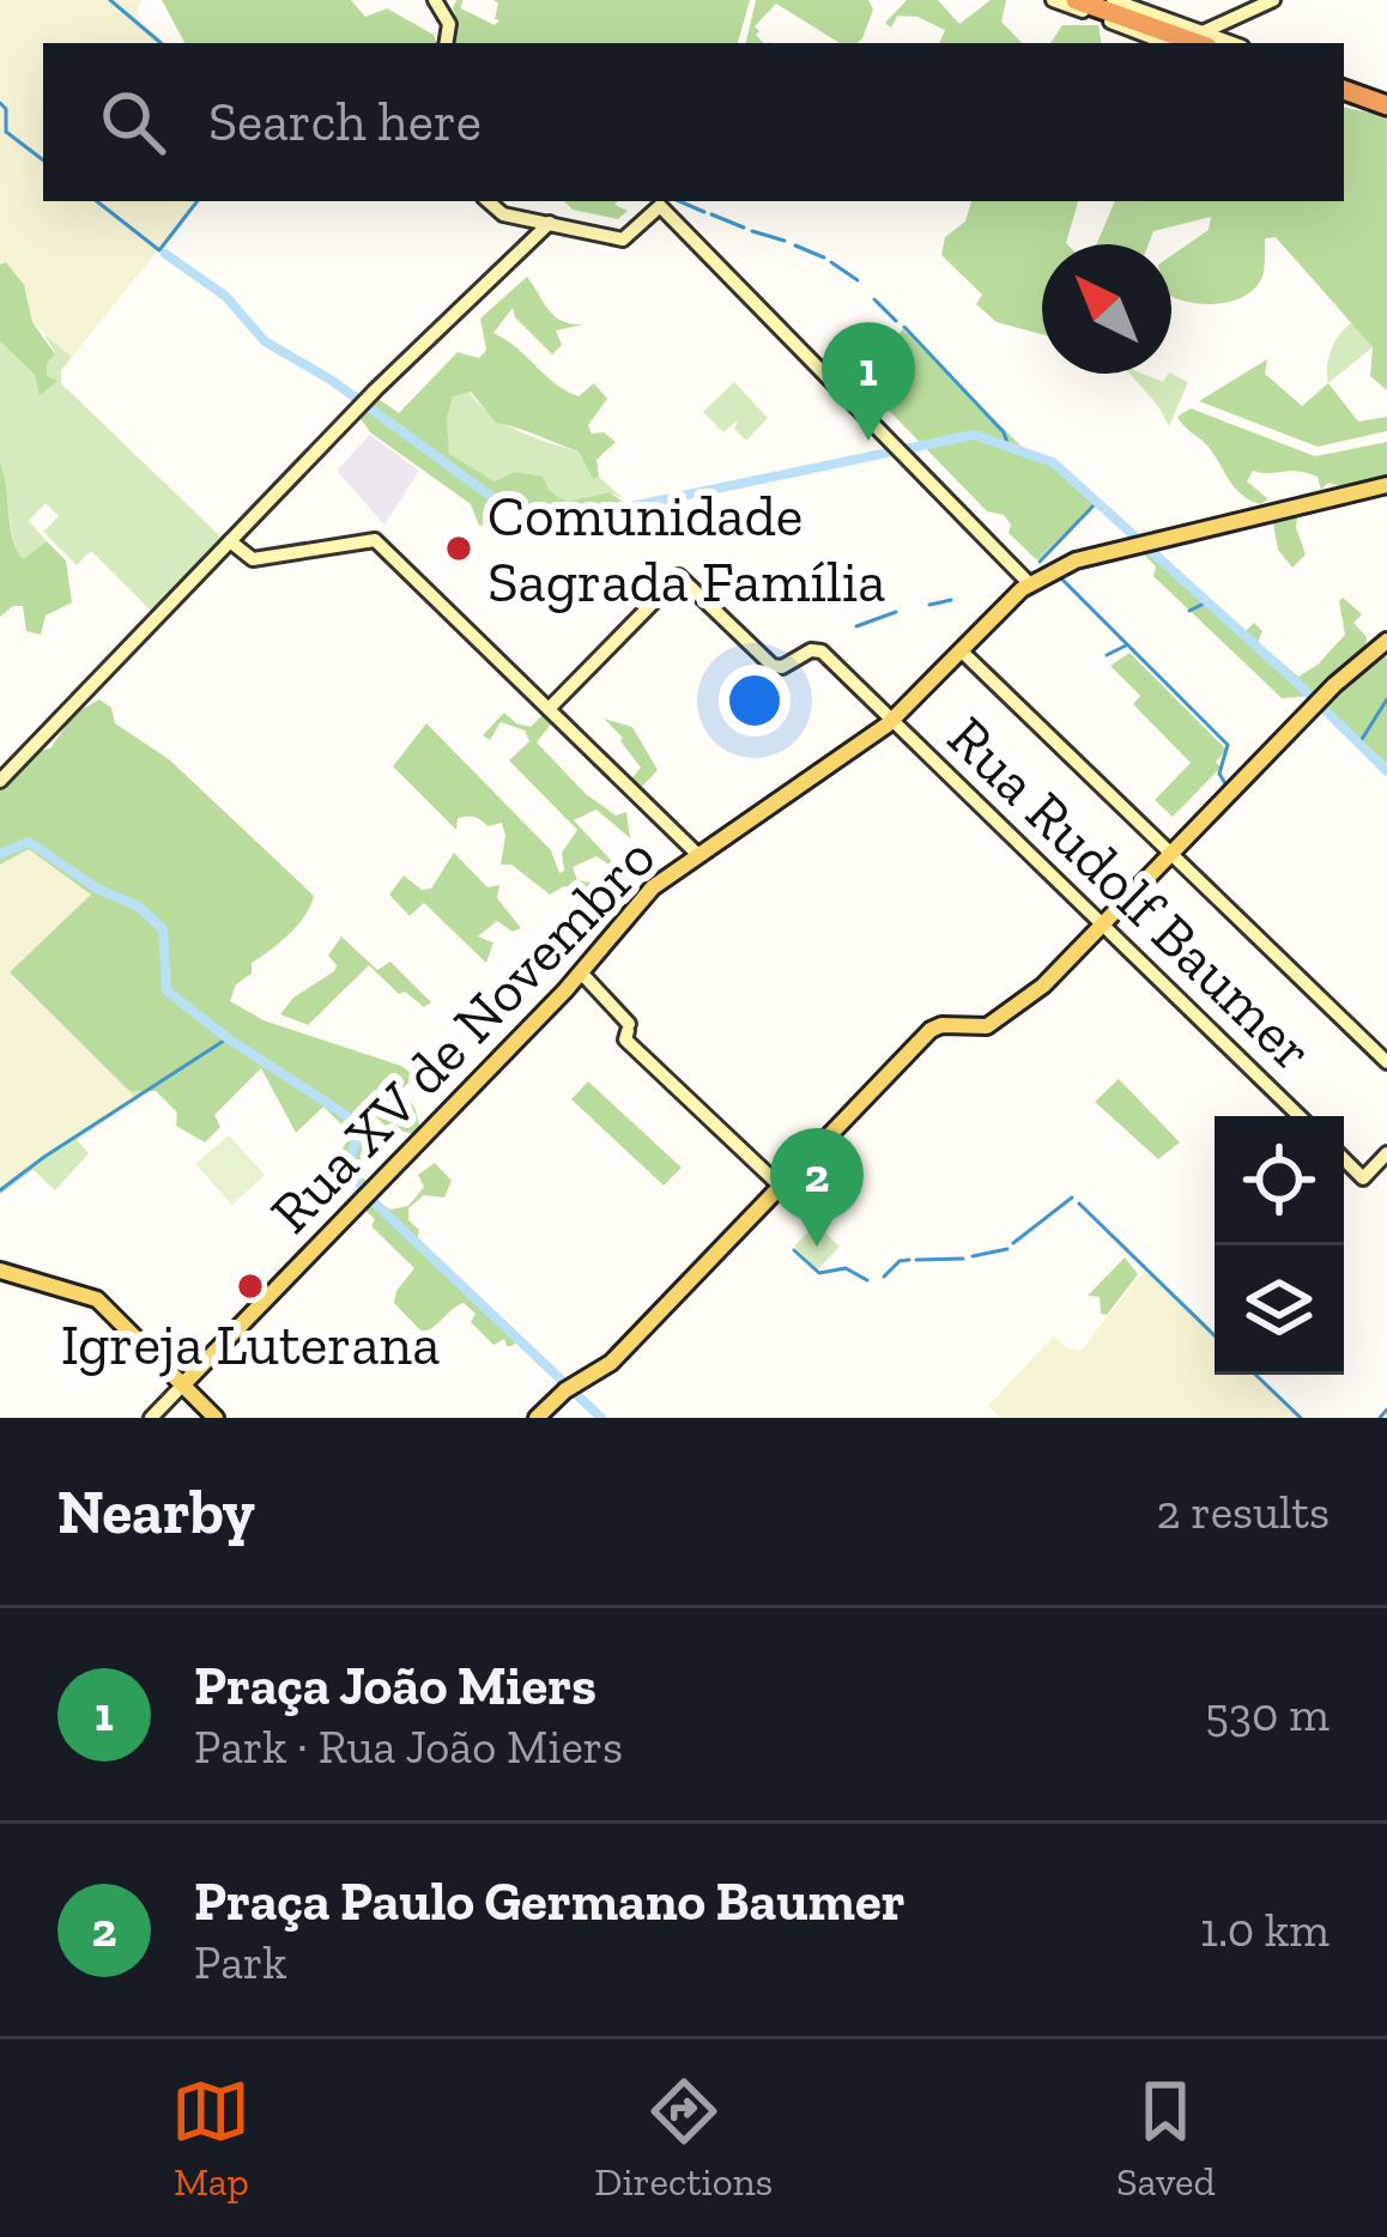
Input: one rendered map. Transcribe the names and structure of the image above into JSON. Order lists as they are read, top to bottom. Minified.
{"streets":{"main road":["Rua XV de Novembro"],"street":["Rua Rudolf Baumer"]},"crossings":[["Rua Rudolf Baumer","Rua XV de Novembro"]],"places":["Comunidade Sagrada Família","Igreja Luterana"],"north":"top left","page":{"search":"Search here","pins":["1","2"],"heading":["Nearby","2 results"],"list":[{"mark":"1","name":"Praça João Miers","note":"Park · Rua João Miers","value":"530 m"},{"mark":"2","name":"Praça Paulo Germano Baumer","note":"Park","value":"1.0 km"}],"nav":["Map","Directions","Saved"]}}
